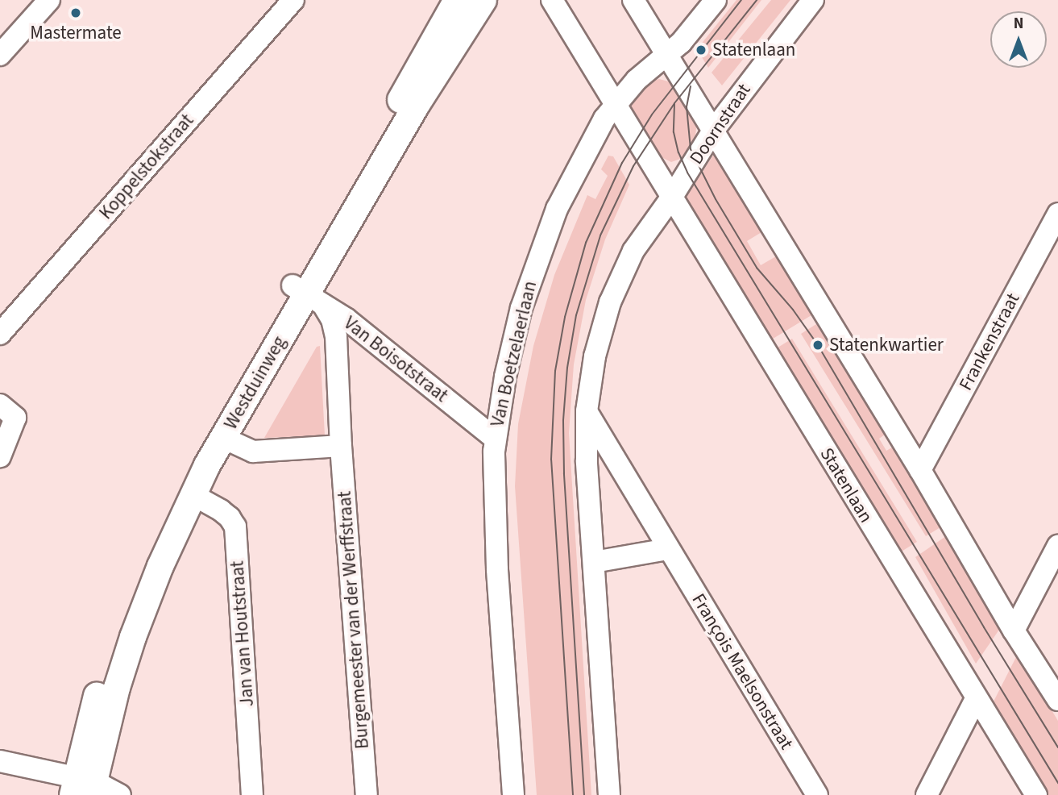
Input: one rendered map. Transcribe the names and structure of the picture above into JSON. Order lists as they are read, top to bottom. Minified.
{"streets":{"main road":["Westduinweg"],"street":["Doornstraat","Koppelstokstraat","Frankenstraat","Van Boetzelaerlaan","Van Boisotstraat","Statenlaan","Burgemeester van der Werffstraat","Jan van Houtstraat","François Maelsonstraat"]},"crossings":[["Doornstraat","Statenlaan"],["Van Boetzelaerlaan","Van Boisotstraat"],["Van Boetzelaerlaan","Statenlaan"],["Van Boisotstraat","Burgemeester van der Werffstraat"],["Westduinweg","Burgemeester van der Werffstraat"],["Westduinweg","Jan van Houtstraat"]],"places":["Mastermate","Statenlaan","Statenkwartier"],"north":"top"}
